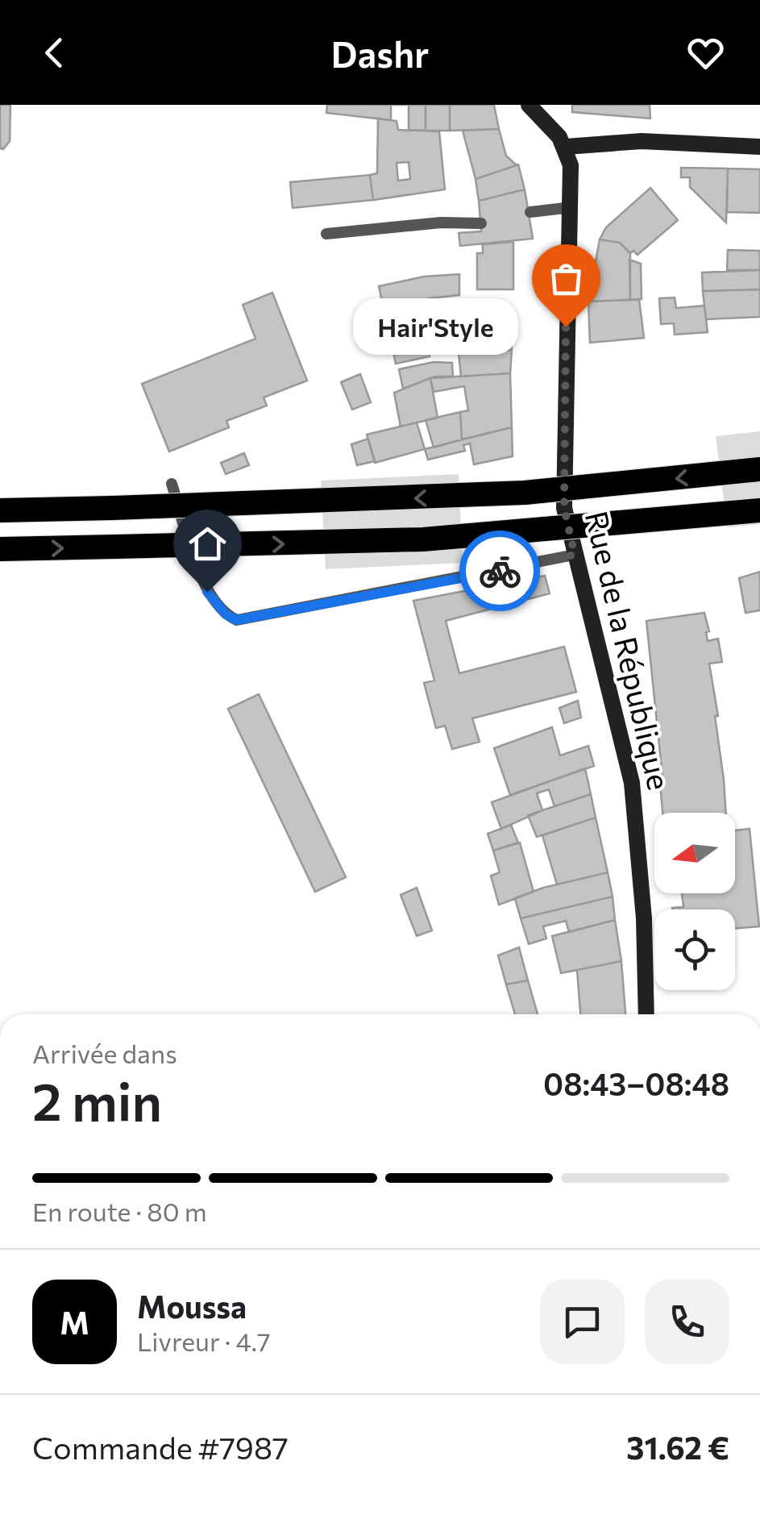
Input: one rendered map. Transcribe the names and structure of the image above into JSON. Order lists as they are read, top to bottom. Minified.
{"streets":{"street":["Rue de la République"]},"places":["Hair'Style"],"north":"left","page":{"header":"Dashr","bubble":"Hair'Style","heading":["2 min","Arrivée dans","08:43–08:48"],"panel":["Moussa","Livreur · 4.7","Commande #7987","31.62 €"],"bar":"En route · 80 m","round":"M"}}
